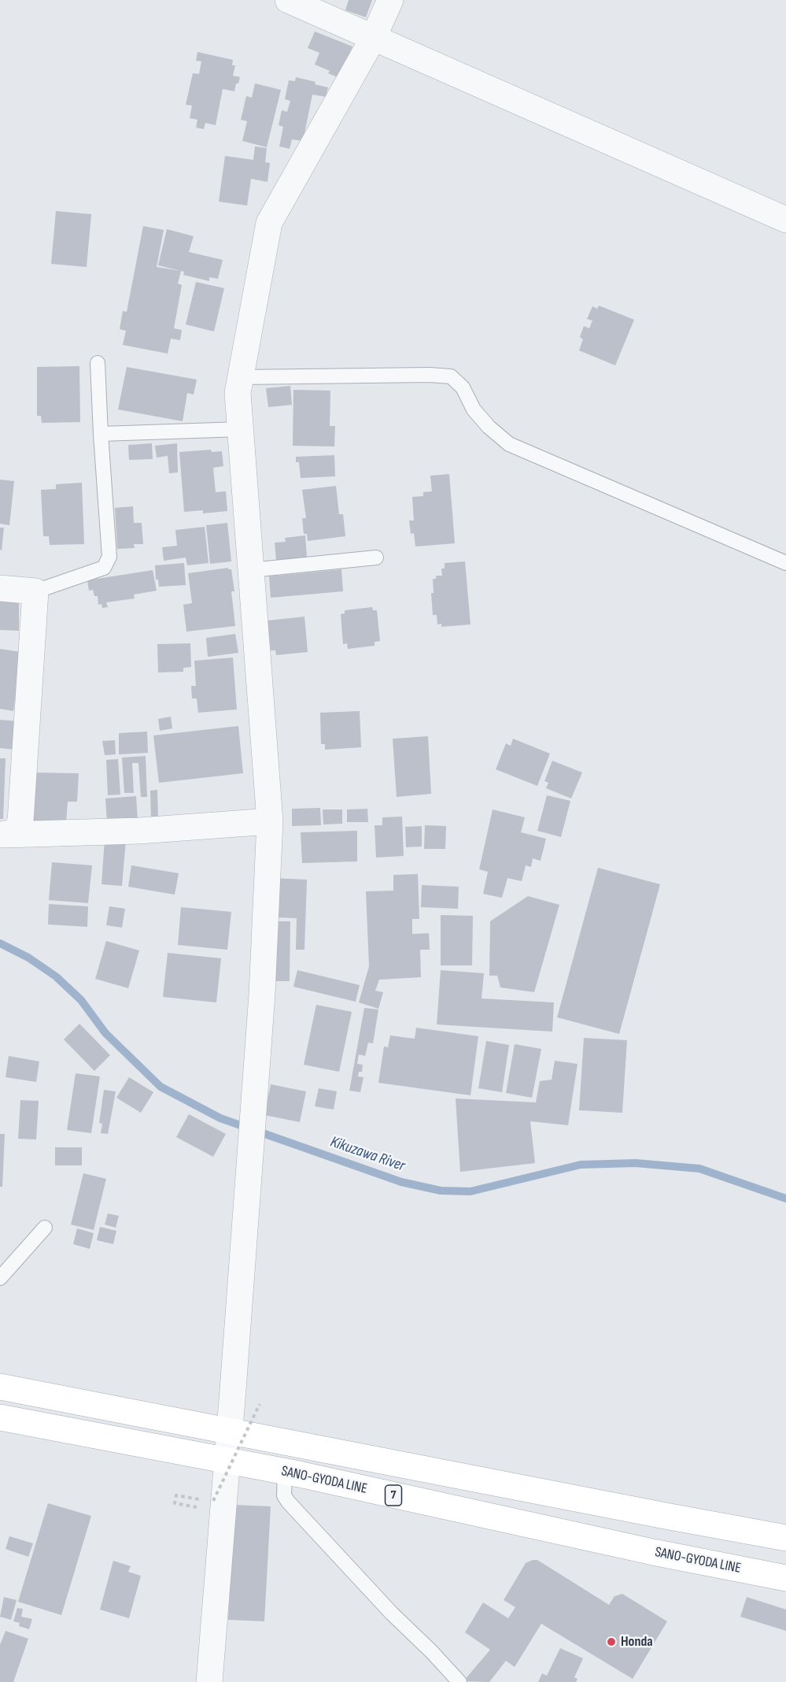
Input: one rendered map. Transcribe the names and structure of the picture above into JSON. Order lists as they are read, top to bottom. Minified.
{"streets":{"main road":["SANO-GYODA LINE","7"]},"water":["Kikuzawa River"],"places":["Honda"]}
